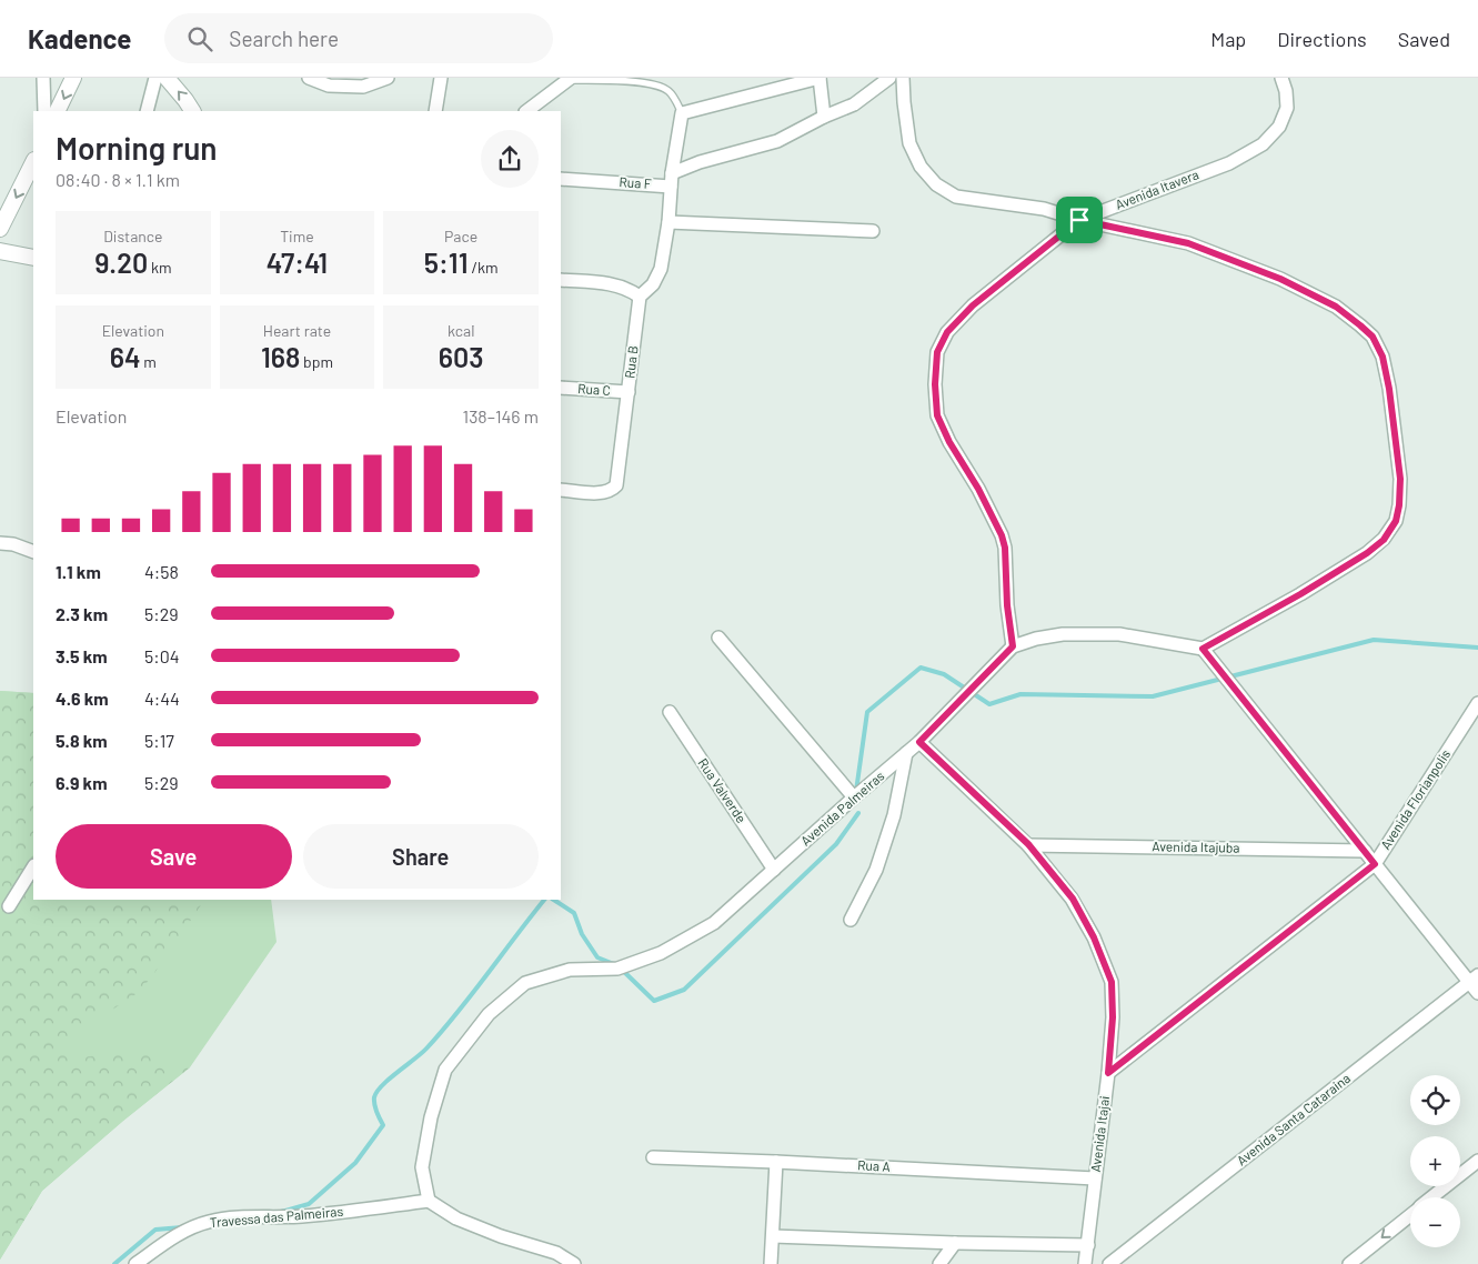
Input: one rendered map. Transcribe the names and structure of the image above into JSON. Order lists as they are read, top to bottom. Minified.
{"streets":{"street":["Rua F","Avenida Itavera","Rua B","Rua C","Rua Valverde","Avenida Florianpolis","Avenida Palmeiras","Avenida Itajuba","Avenida Santa Cataraina","Avenida Itajai","Rua A","Travessa das Palmeiras"]},"crossings":[["Avenida Itavera","Avenida Palmeiras"],["Rua B","Rua C"],["Rua Valverde","Avenida Palmeiras"],["Avenida Florianpolis","Avenida Itajai"],["Avenida Palmeiras","Avenida Itajai"],["Avenida Palmeiras","Travessa das Palmeiras"],["Avenida Itajuba","Avenida Itajai"],["Avenida Itajai","Rua A"]],"page":{"header":"Kadence","search":"Search here","nav":["Map","Directions","Saved"],"heading":["Morning run","08:40 · 8 × 1.1 km"],"stats":[["Distance","9.20 km"],["Time","47:41"],["Pace","5:11 /km"],["Elevation","64 m"],["Heart rate","168 bpm"],["kcal","603"]],"chart":["Elevation","138–146 m"],"list":[{"name":"1.1 km","note":"4:58"},{"name":"2.3 km","note":"5:29"},{"name":"3.5 km","note":"5:04"},{"name":"4.6 km","note":"4:44"},{"name":"5.8 km","note":"5:17"},{"name":"6.9 km","note":"5:29"}],"buttons":["Save","Share"],"map_buttons":["+","−"]}}
